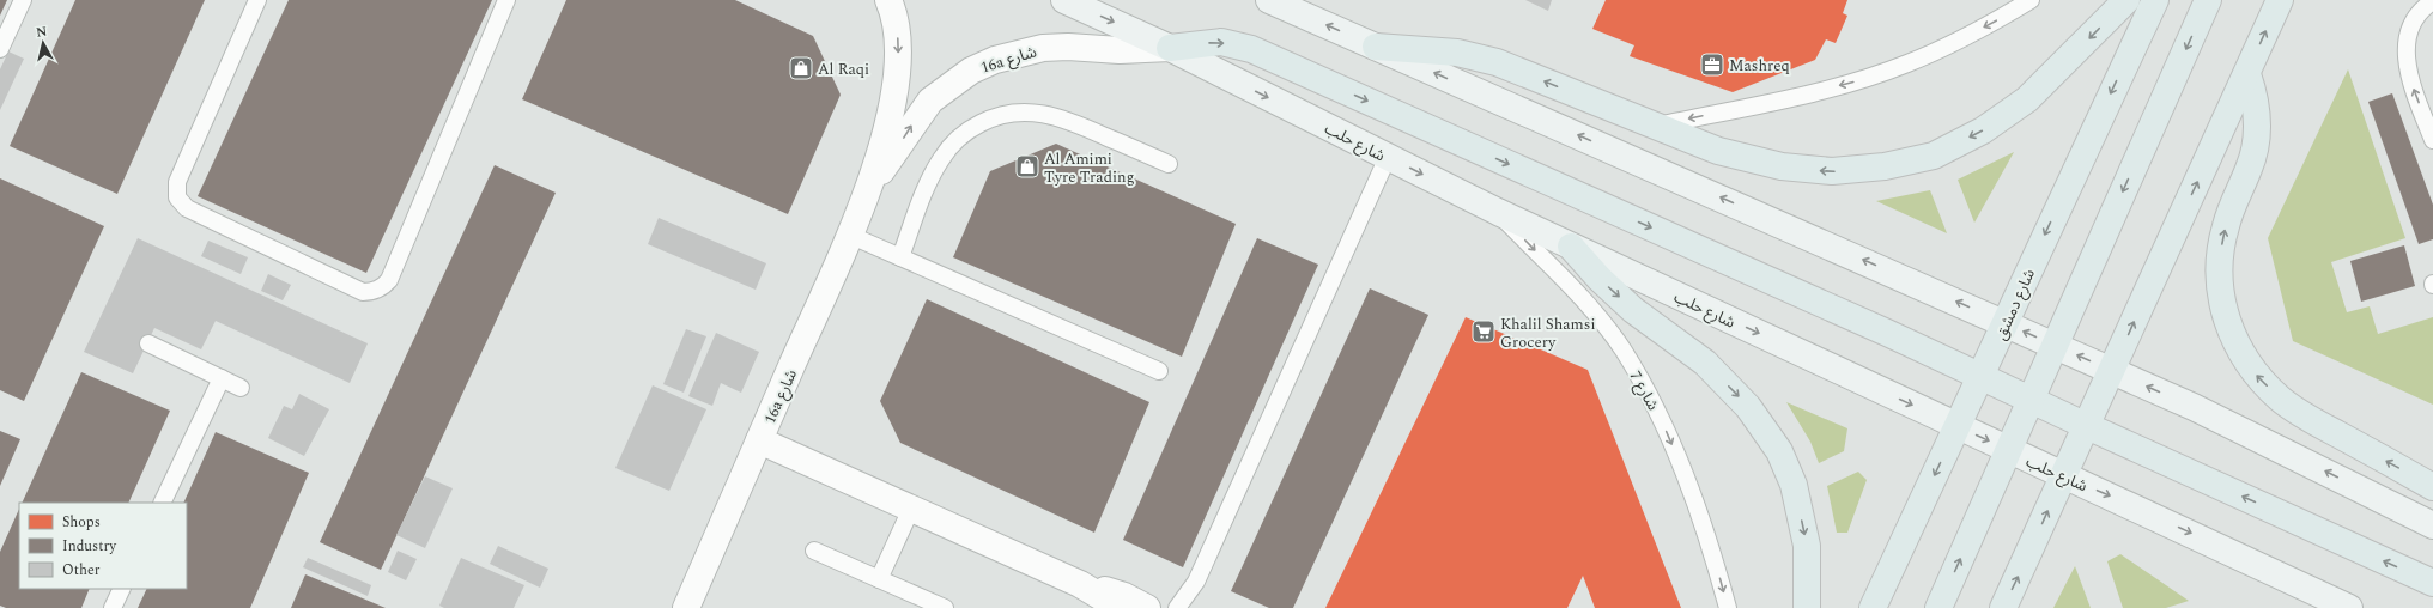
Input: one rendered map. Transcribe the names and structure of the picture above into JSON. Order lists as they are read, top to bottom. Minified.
{"streets":{"main road":["شارع دمشق"],"street":["16a شارع","شارع حلب"],"lane":["شارع 7"]},"crossings":[["16a شارع","شارع حلب"],["شارع حلب","شارع دمشق"],["شارع حلب","شارع 7"]],"one_way":["شارع 7"],"places":{"office":["Mashreq"],"shop":["Al Raqi","Al Amimi Tyre Trading"],"supermarket":["Khalil Shamsi Grocery"]},"legend":["Shops","Industry","Other"],"north":"top"}
